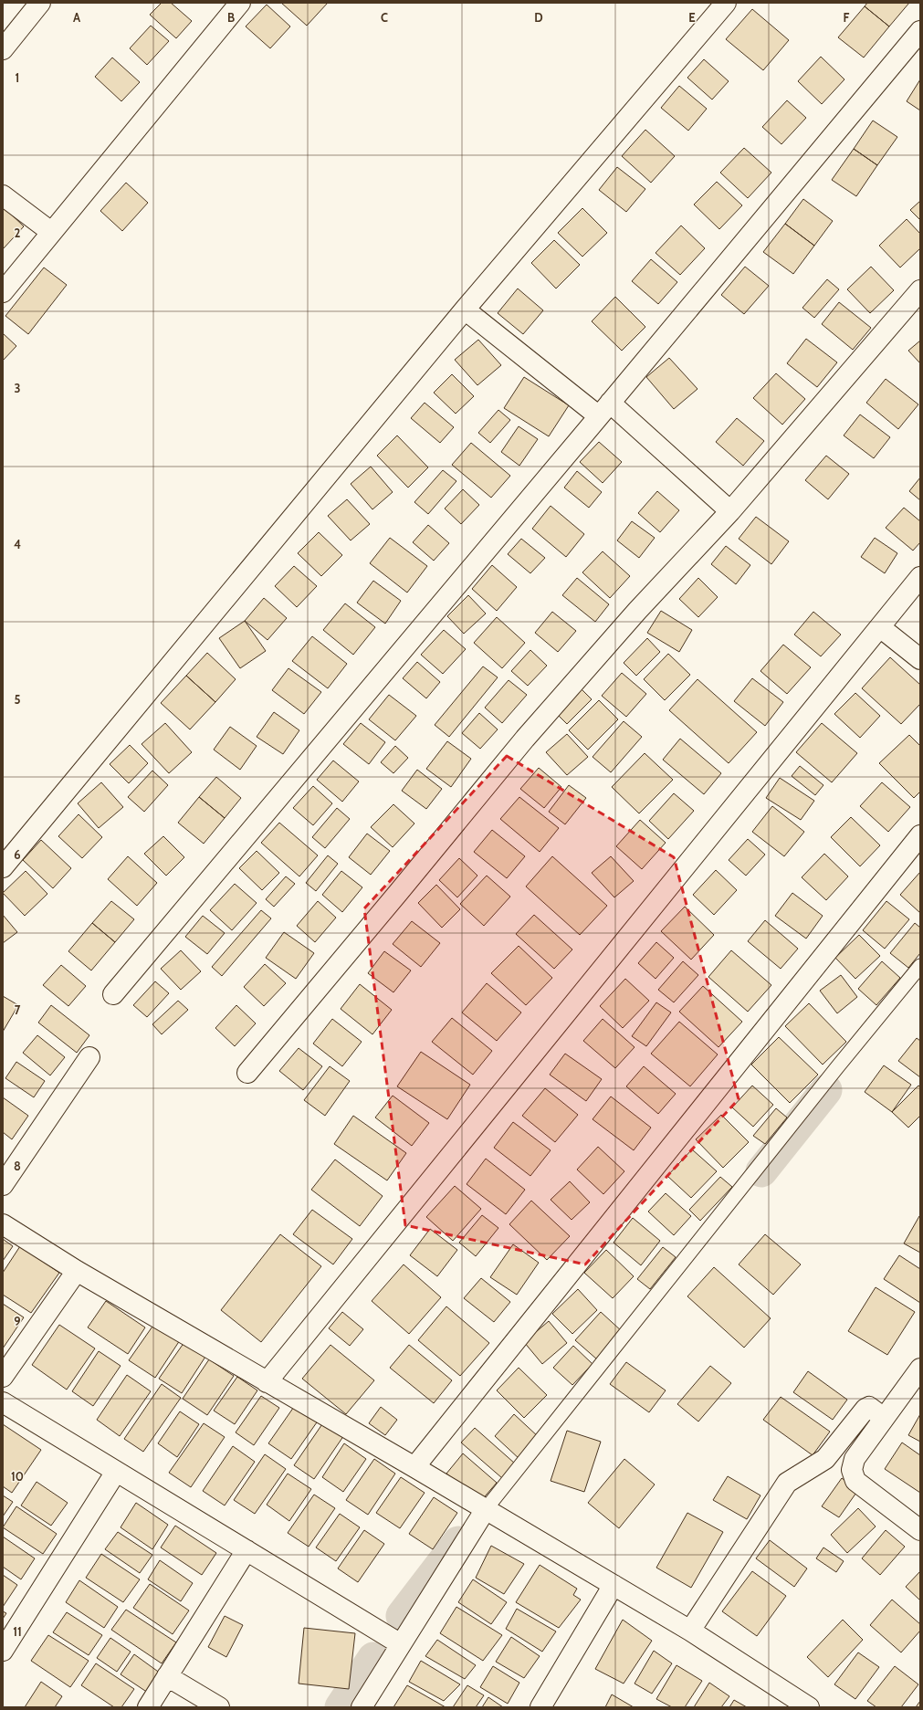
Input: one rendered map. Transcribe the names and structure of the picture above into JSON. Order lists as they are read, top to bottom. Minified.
{"grid":{"columns":["A","B","C","D","E","F"],"rows":["1","2","3","4","5","6","7","8","9","10","11"]}}
